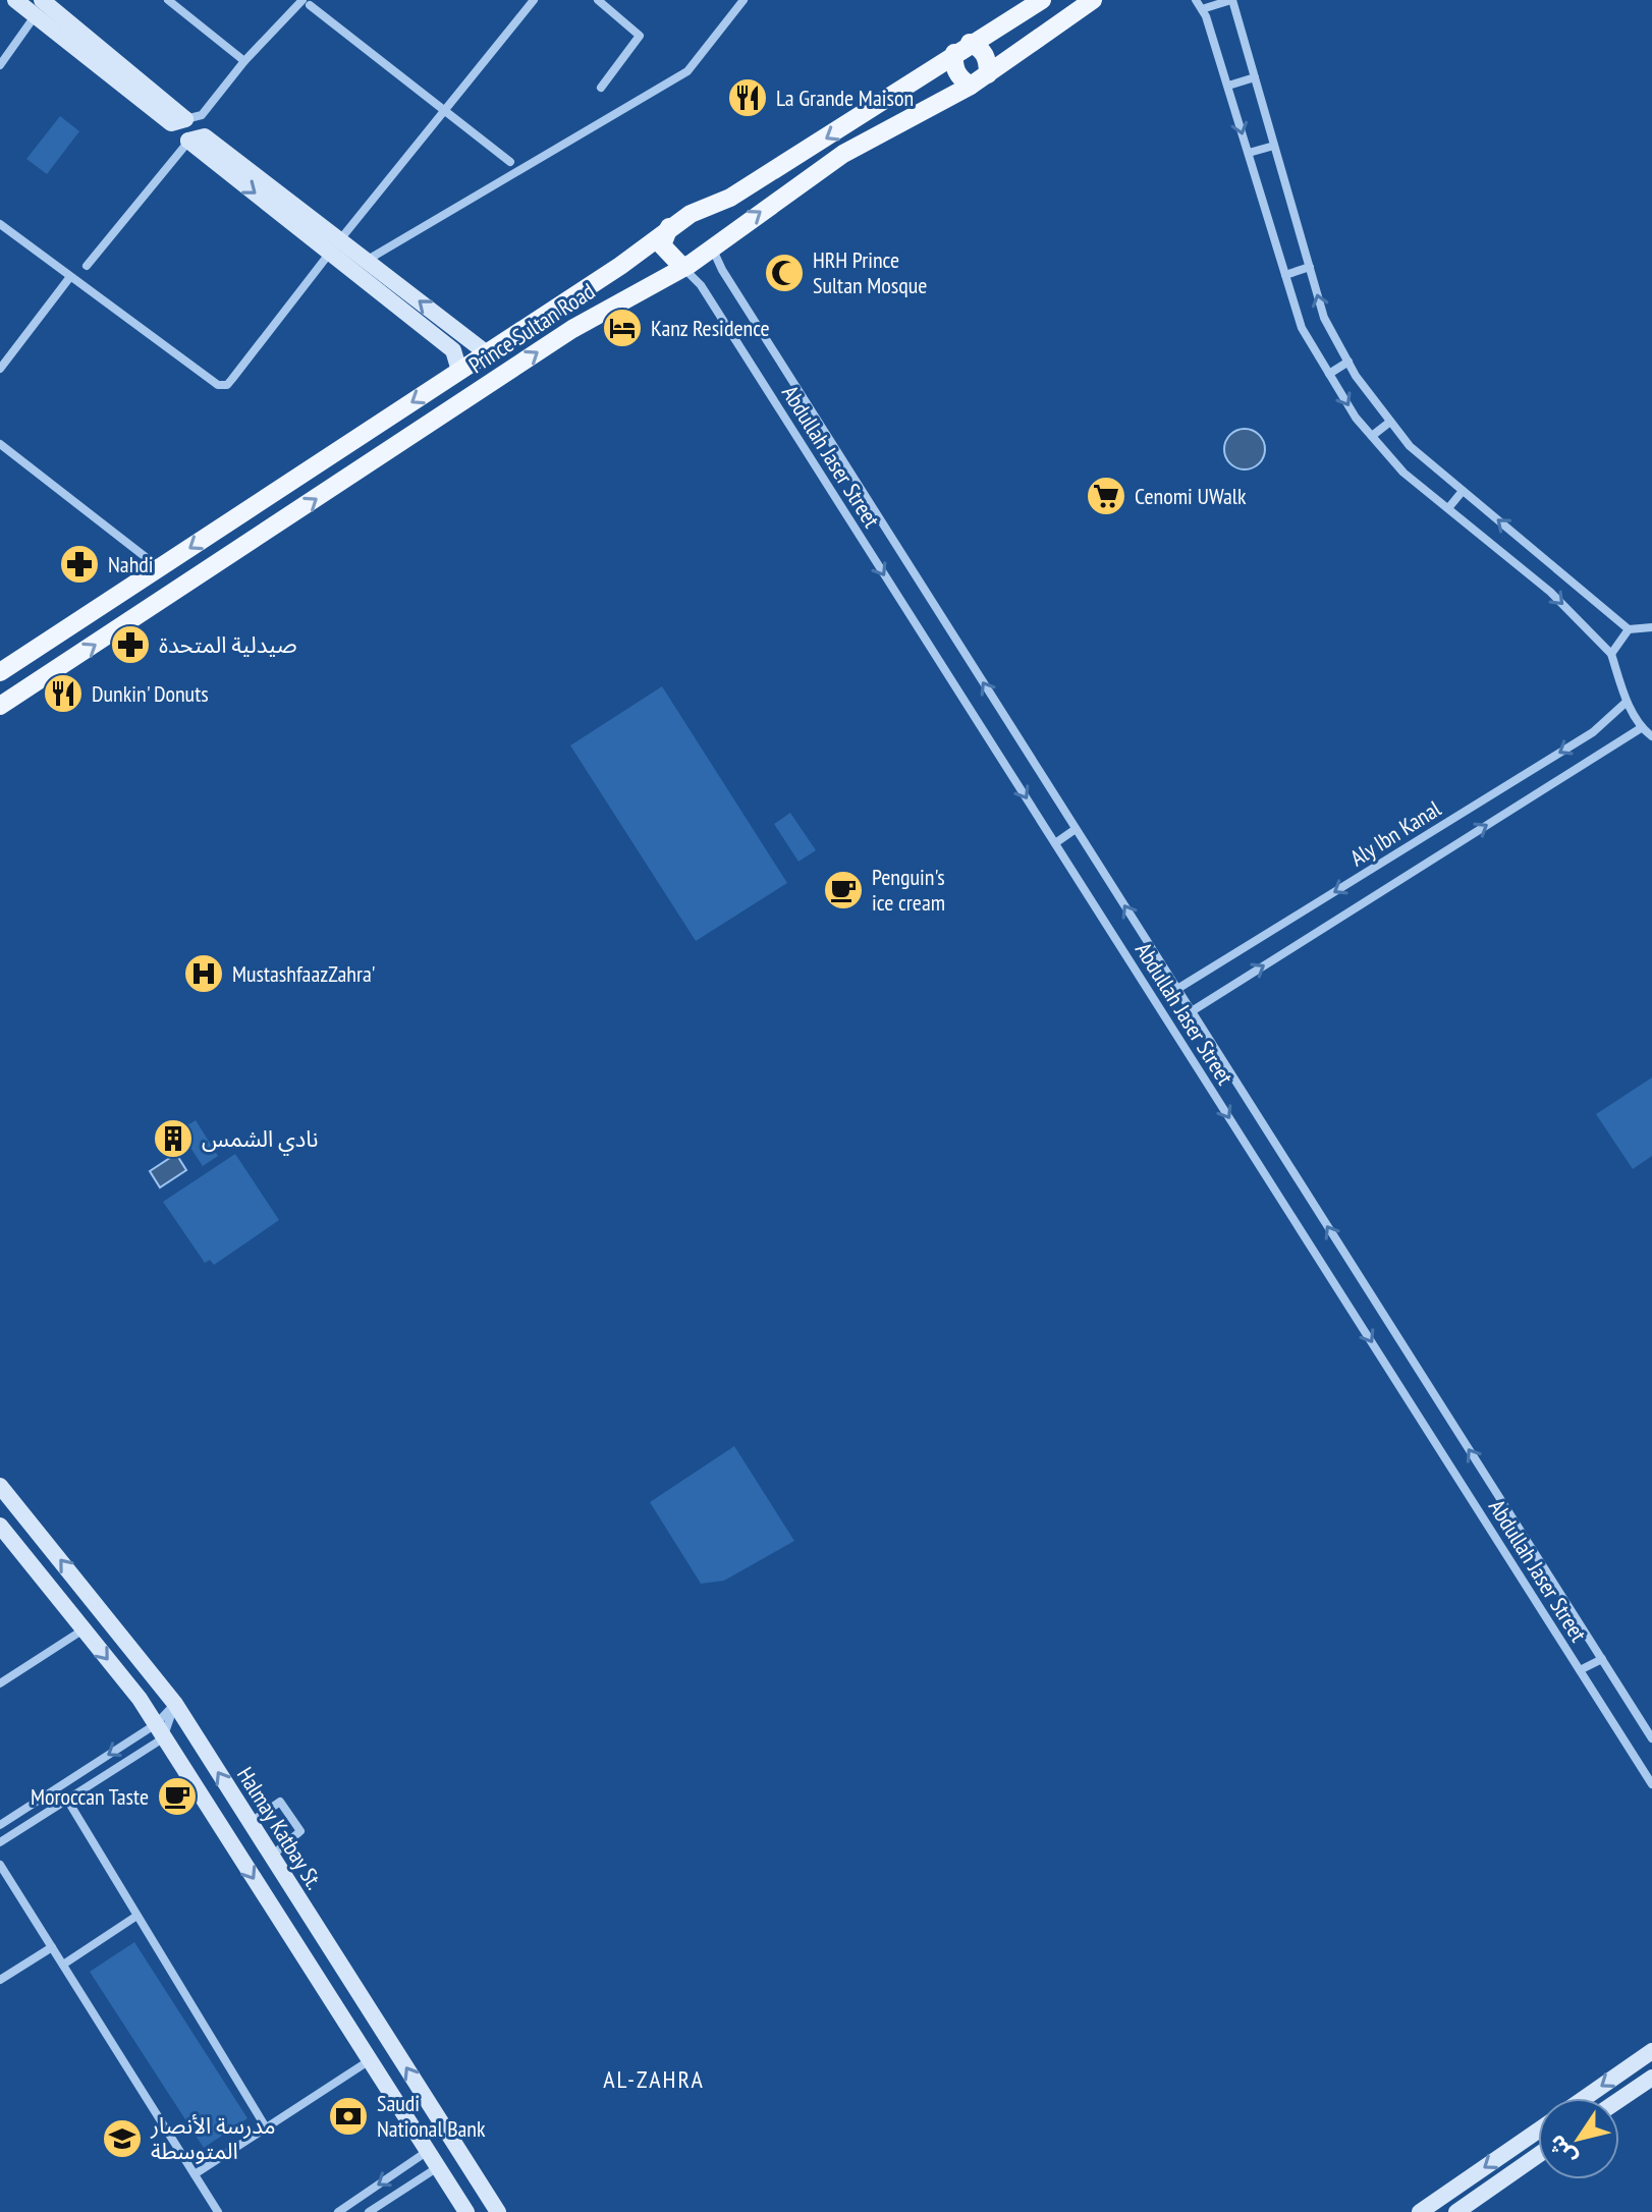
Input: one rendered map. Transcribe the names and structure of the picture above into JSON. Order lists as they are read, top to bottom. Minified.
{"streets":{"main road":["Prince Sultan Road"],"street":["Abdullah Jaser Street","Aly Ibn Kanal","Halmay Katbay St."]},"crossings":[["Prince Sultan Road","Abdullah Jaser Street"],["Abdullah Jaser Street","Aly Ibn Kanal"]],"districts":["AL-ZAHRA"],"places":{"restaurant":["La Grande Maison","Dunkin' Donuts"],"mosque":["HRH Prince Sultan Mosque"],"hotel":["Kanz Residence"],"supermarket":["Cenomi UWalk"],"pharmacy":["Nahdi","صيدلية المتحدة"],"cafe":["Penguin's ice cream","Moroccan Taste"],"hospital":["MustashfaazZahra'"],"building":["نادي الشمس"],"bank":["Saudi National Bank"],"school or university":["مدرسة الأنصار المتوسطة"]},"north":"bottom left"}
